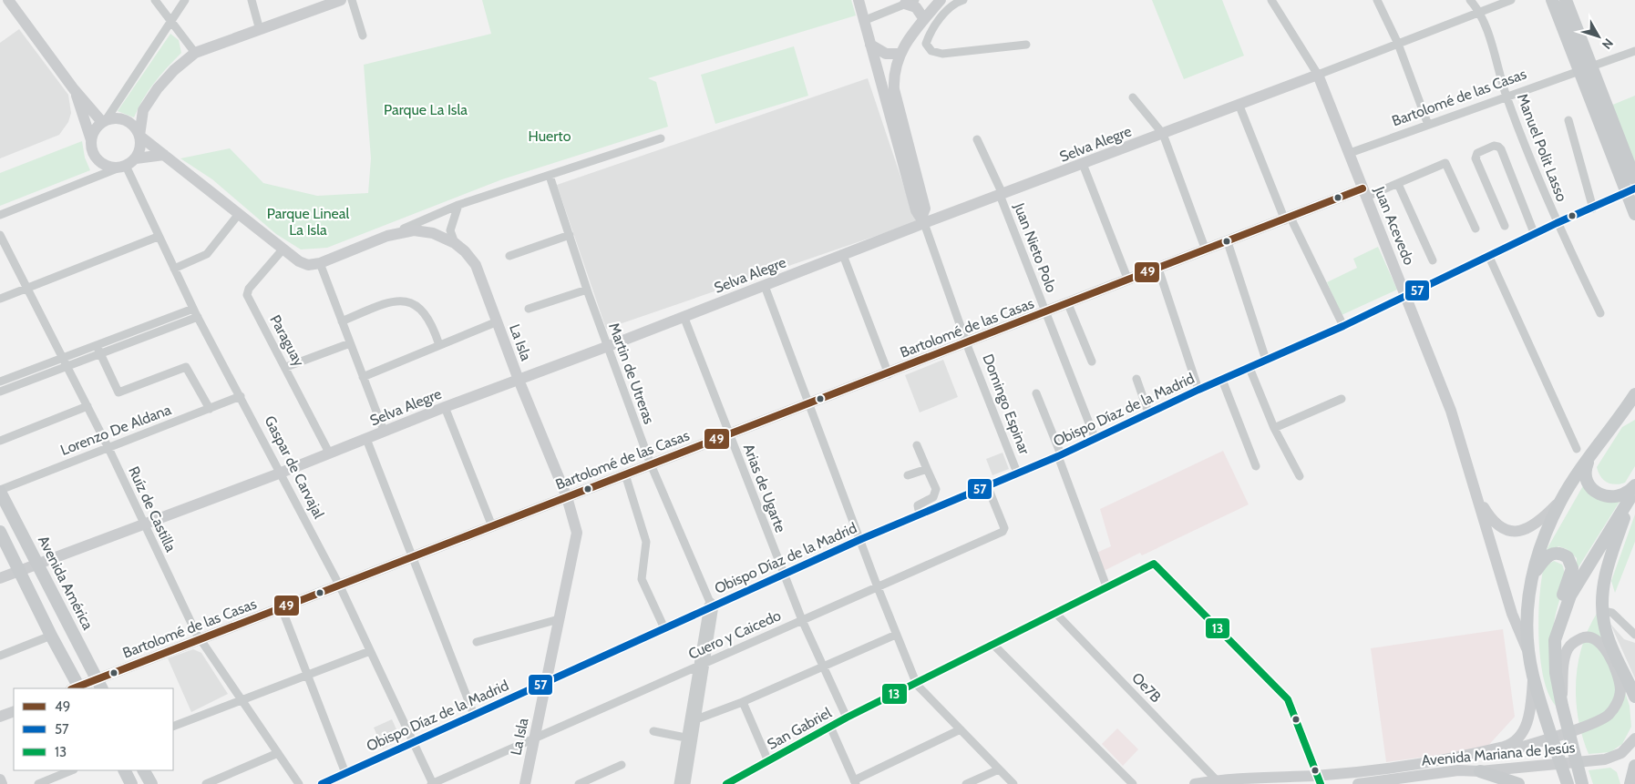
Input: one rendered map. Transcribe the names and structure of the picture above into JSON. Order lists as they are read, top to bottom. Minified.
{"streets":{"main road":["Avenida América"],"street":["Bartolomé de las Casas","Selva Alegre","Manuel Polit Lasso","Juan Acevedo","Juan Nieto Polo","Paraguay","La Isla","Martin de Utreras","Domingo Espinar","Obispo Díaz de la Madrid","Lorenzo De Aldana","Gaspar de Carvajal","Arias de Ugarte","Ruíz de Castilla","Cuero y Caicedo","Oe7B","San Gabriel","Avenida Mariana de Jesús"]},"crossings":[["Bartolomé de las Casas","Manuel Polit Lasso"],["Bartolomé de las Casas","Juan Acevedo"],["Bartolomé de las Casas","Juan Nieto Polo"],["Bartolomé de las Casas","La Isla"],["Bartolomé de las Casas","Martin de Utreras"],["Bartolomé de las Casas","Domingo Espinar"],["Bartolomé de las Casas","Gaspar de Carvajal"],["Bartolomé de las Casas","Arias de Ugarte"],["Bartolomé de las Casas","Ruíz de Castilla"],["Bartolomé de las Casas","Avenida América"],["Selva Alegre","Manuel Polit Lasso"],["Selva Alegre","Juan Acevedo"],["Selva Alegre","Juan Nieto Polo"],["Selva Alegre","Paraguay"],["Selva Alegre","La Isla"],["Selva Alegre","Martin de Utreras"],["Selva Alegre","Domingo Espinar"],["Selva Alegre","Gaspar de Carvajal"],["Selva Alegre","Arias de Ugarte"],["Selva Alegre","Ruíz de Castilla"],["Selva Alegre","Avenida América"],["Manuel Polit Lasso","Obispo Díaz de la Madrid"],["Juan Acevedo","Obispo Díaz de la Madrid"],["Juan Nieto Polo","Obispo Díaz de la Madrid"],["Paraguay","La Isla"],["La Isla","Obispo Díaz de la Madrid"],["La Isla","Gaspar de Carvajal"],["La Isla","Cuero y Caicedo"],["Martin de Utreras","Obispo Díaz de la Madrid"],["Domingo Espinar","Obispo Díaz de la Madrid"],["Obispo Díaz de la Madrid","Gaspar de Carvajal"],["Obispo Díaz de la Madrid","Arias de Ugarte"],["Obispo Díaz de la Madrid","Cuero y Caicedo"],["Lorenzo De Aldana","Gaspar de Carvajal"],["Lorenzo De Aldana","Ruíz de Castilla"],["Lorenzo De Aldana","Avenida América"],["Gaspar de Carvajal","Cuero y Caicedo"],["Arias de Ugarte","Cuero y Caicedo"],["Arias de Ugarte","San Gabriel"],["Oe7B","San Gabriel"],["Oe7B","Avenida Mariana de Jesús"],["San Gabriel","Avenida Mariana de Jesús"]],"parks":["Parque La Isla","Huerto","Parque Lineal La Isla"],"lines":["transit line 49","transit line 57","transit line 13"],"legend":["49","57","13"],"north":"bottom right"}
